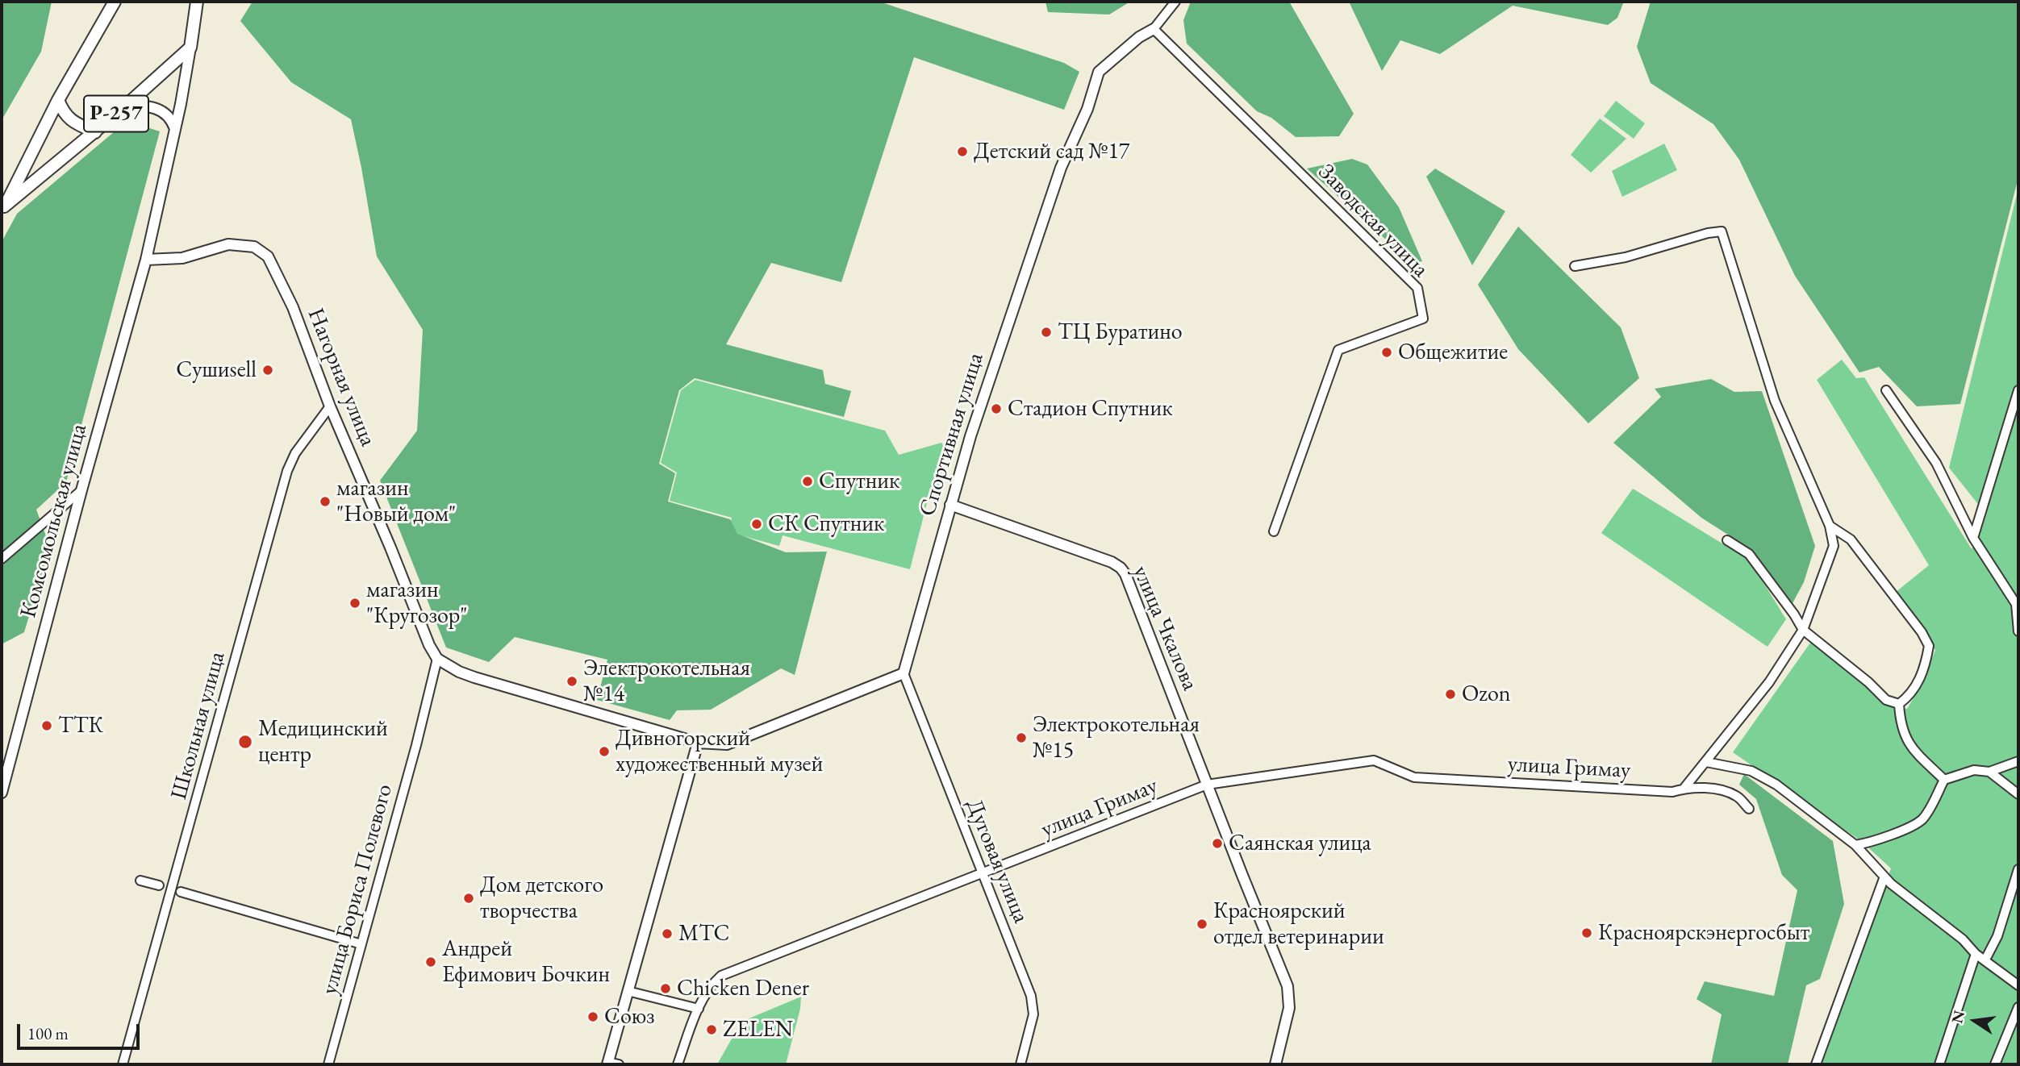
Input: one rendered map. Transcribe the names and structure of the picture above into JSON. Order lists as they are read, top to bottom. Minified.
{"streets":{"highway":["Р-257"],"main road":["Нагорная улица","Спортивная улица","Комсомольская улица","улица Чкалова"],"street":["Заводская улица","Школьная улица","улица Гримау","Дуговая улица","улица Бориса Полевого"]},"crossings":[["Р-257","Комсомольская улица"],["Заводская улица","Спортивная улица"],["Нагорная улица","Комсомольская улица"],["Нагорная улица","Школьная улица"],["Нагорная улица","улица Бориса Полевого"],["Спортивная улица","улица Чкалова"],["Спортивная улица","Дуговая улица"],["улица Чкалова","улица Гримау"],["улица Гримау","Дуговая улица"]],"places":["Детский сад №17","ТЦ Буратино","Общежитие","Сушиsell","Стадион Спутник","Спутник","магазин \"Новый дом\"","СК Спутник","магазин \"Кругозор\"","Электрокотельная №14","Ozon","ТТК","Электрокотельная №15","Медицинский центр","Дивногорский художественный музей","Саянская улица","Дом детского творчества","Красноярский отдел ветеринарии","Красноярскэнергосбыт","МТС","Андрей Ефимович Бочкин","Chicken Dener","Союз","ZELEN"],"scale_bar":"100 m","north":"left"}
